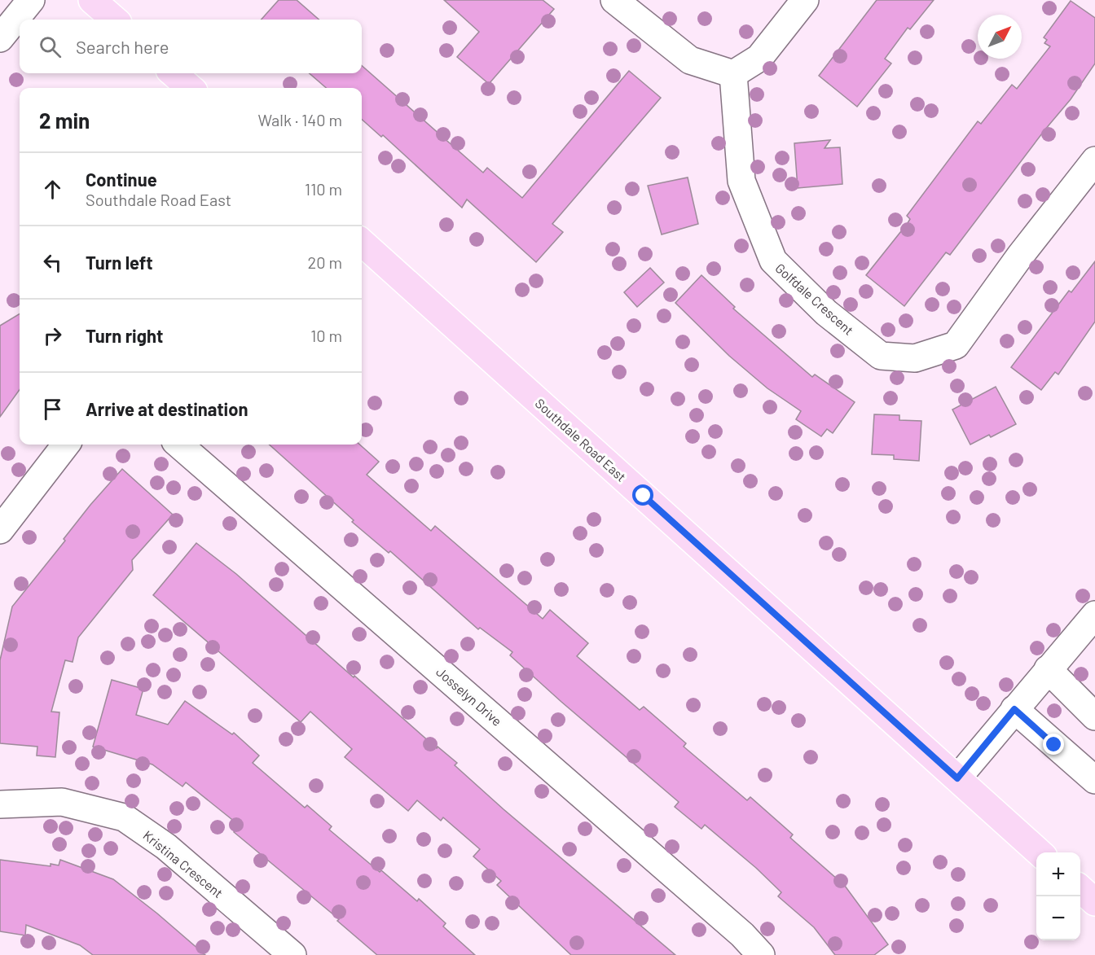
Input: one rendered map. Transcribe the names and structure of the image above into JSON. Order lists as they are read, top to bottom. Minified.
{"streets":{"main road":["Southdale Road East"],"street":["Golfdale Crescent","Josselyn Drive","Kristina Crescent"]},"north":"top right","page":{"search":"Search here","heading":["2 min","Walk · 140 m"],"list":[["Continue","Southdale Road East","110 m"],["Turn left","20 m"],["Turn right","10 m"],"Arrive at destination"],"map_buttons":["+","−"]}}
